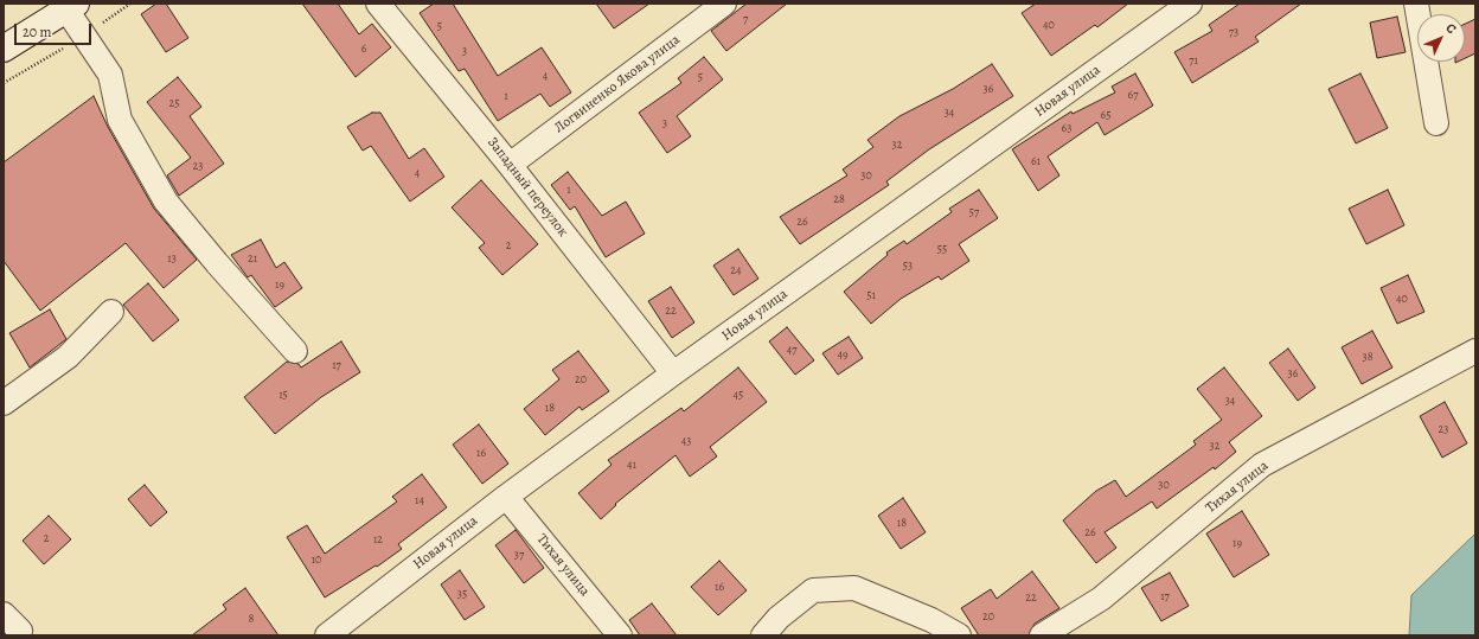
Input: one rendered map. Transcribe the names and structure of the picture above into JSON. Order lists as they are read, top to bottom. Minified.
{"streets":{"street":["Логвиненко Якова улица","Новая улица","Западный переулок","Тихая улица"]},"crossings":[["Логвиненко Якова улица","Западный переулок"],["Новая улица","Западный переулок"],["Новая улица","Тихая улица"]],"house_numbers":["7","40","5","73","6","3","71","4","5","36","67","1","25","34","65","3","63","32","61","23","4","30","1","28","57","26","2","55","13","21","53","24","19","51","40","22","47","49","38","17","36","20","15","45","34","18","23","43","32","16","41","30","14","18","26","2","12","19","37","10","16","35","17","22","20","8"],"scale_bar":"20 m","north":"top right"}
